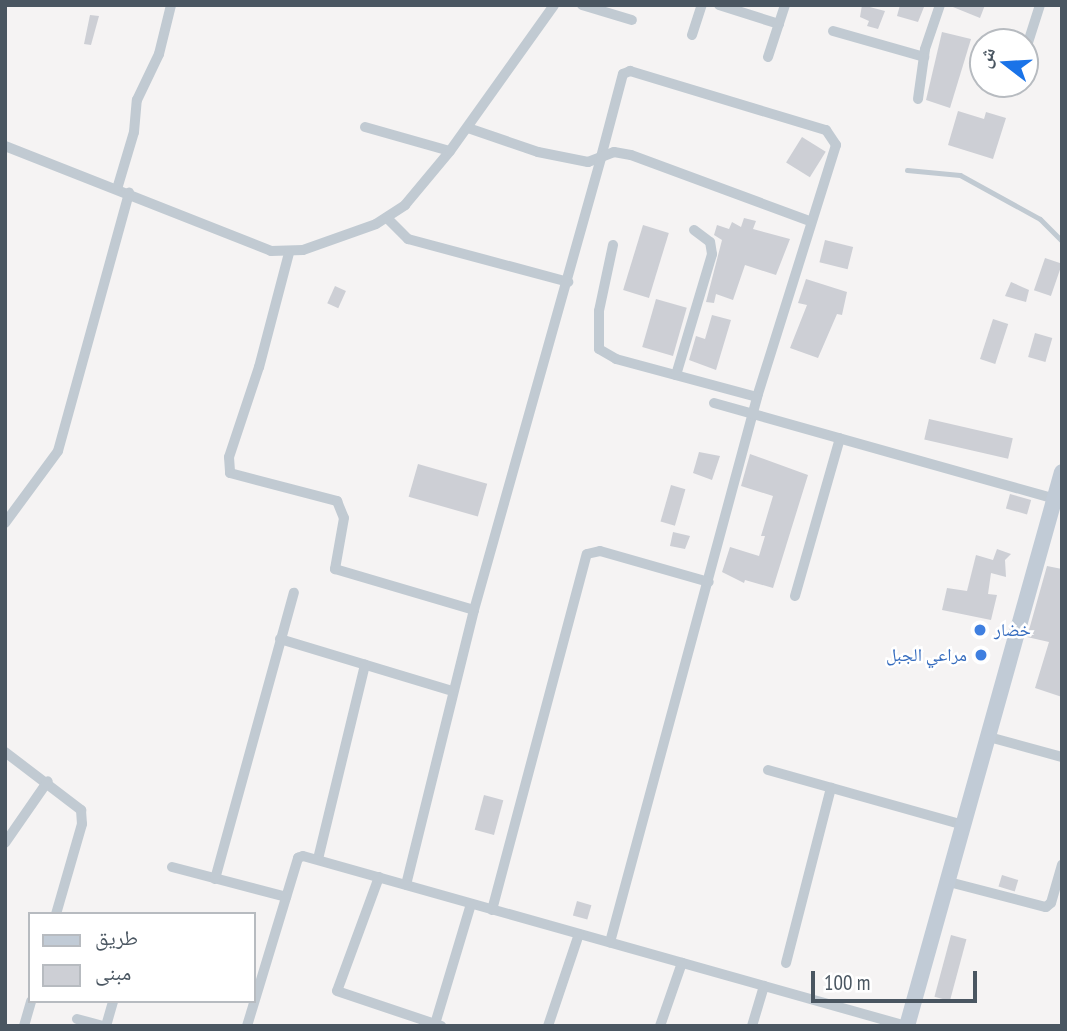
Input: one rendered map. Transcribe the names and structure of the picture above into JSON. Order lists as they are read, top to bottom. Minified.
{"places":["خضار","مراعي الجبل"],"legend":["طريق","مبنى"],"scale_bar":"100 m","north":"left"}
